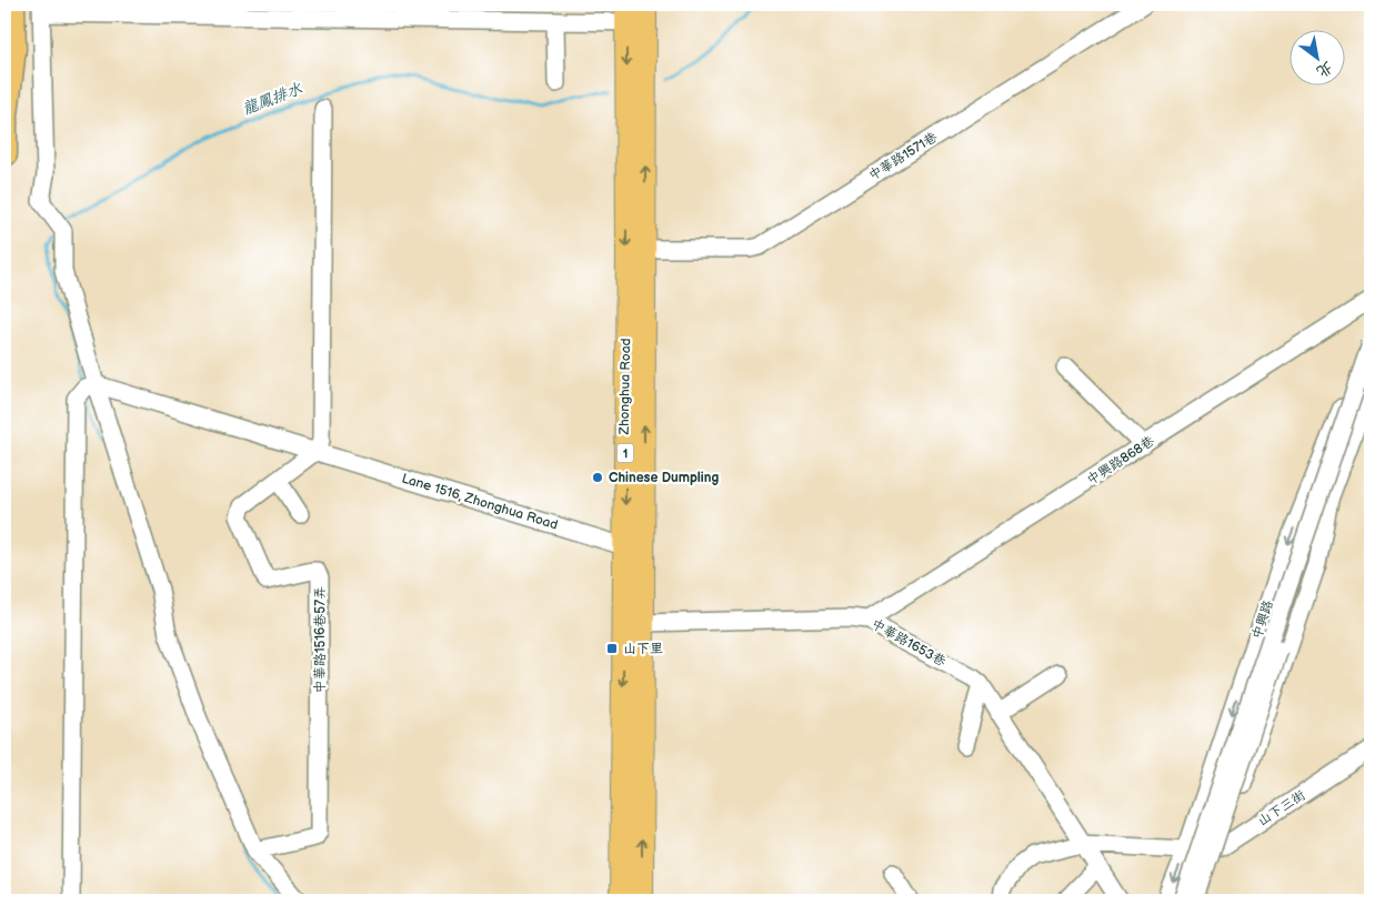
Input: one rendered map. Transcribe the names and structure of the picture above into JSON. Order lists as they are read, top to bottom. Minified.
{"streets":{"main road":["Zhonghua Road","1"],"street":["中華路1571巷","中興路868巷","Lane 1516, Zhonghua Road","中興路","中華路1516巷57弄","中華路1653巷","山下三街"]},"crossings":[["中華路1571巷","Zhonghua Road"],["Zhonghua Road","Lane 1516, Zhonghua Road"],["Zhonghua Road","中華路1653巷"],["中興路868巷","中華路1653巷"],["Lane 1516, Zhonghua Road","中華路1516巷57弄"],["中興路","山下三街"],["中華路1653巷","山下三街"]],"water":["龍鳳排水"],"places":{"other":["Chinese Dumpling"],"transit":["山下里"]},"north":"bottom right"}
